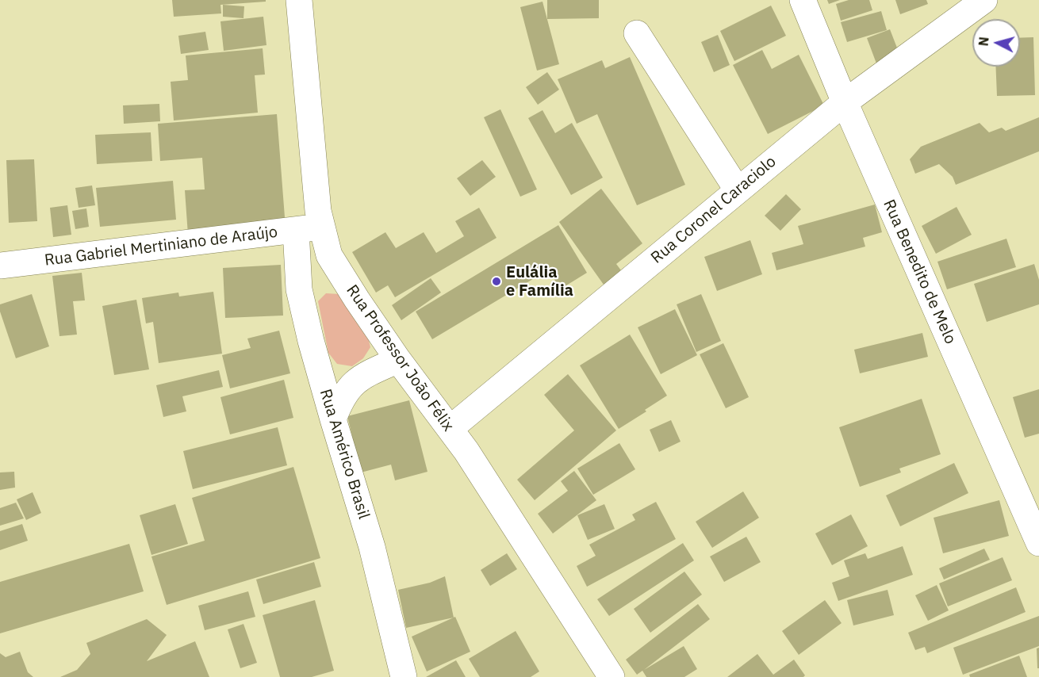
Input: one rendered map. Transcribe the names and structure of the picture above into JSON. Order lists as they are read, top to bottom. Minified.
{"streets":{"street":["Rua Coronel Caraciolo","Rua Gabriel Mertiniano de Araújo","Rua Benedito de Melo","Rua Professor João Félix","Rua Américo Brasil"]},"crossings":[["Rua Coronel Caraciolo","Rua Benedito de Melo"],["Rua Coronel Caraciolo","Rua Professor João Félix"],["Rua Gabriel Mertiniano de Araújo","Rua Professor João Félix"],["Rua Gabriel Mertiniano de Araújo","Rua Américo Brasil"]],"places":["Eulália e Família"],"north":"left"}
